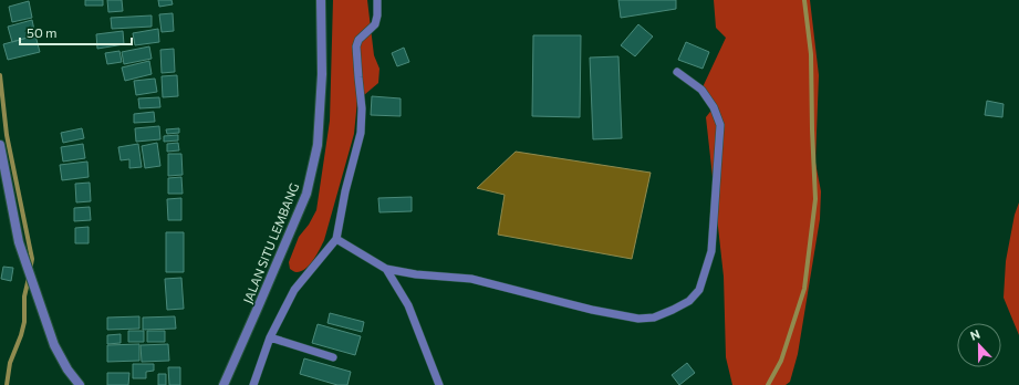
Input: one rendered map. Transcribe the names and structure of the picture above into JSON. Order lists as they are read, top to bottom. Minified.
{"streets":{"street":["JALAN SITU LEMBANG"]},"scale_bar":"50 m","north":"top"}
